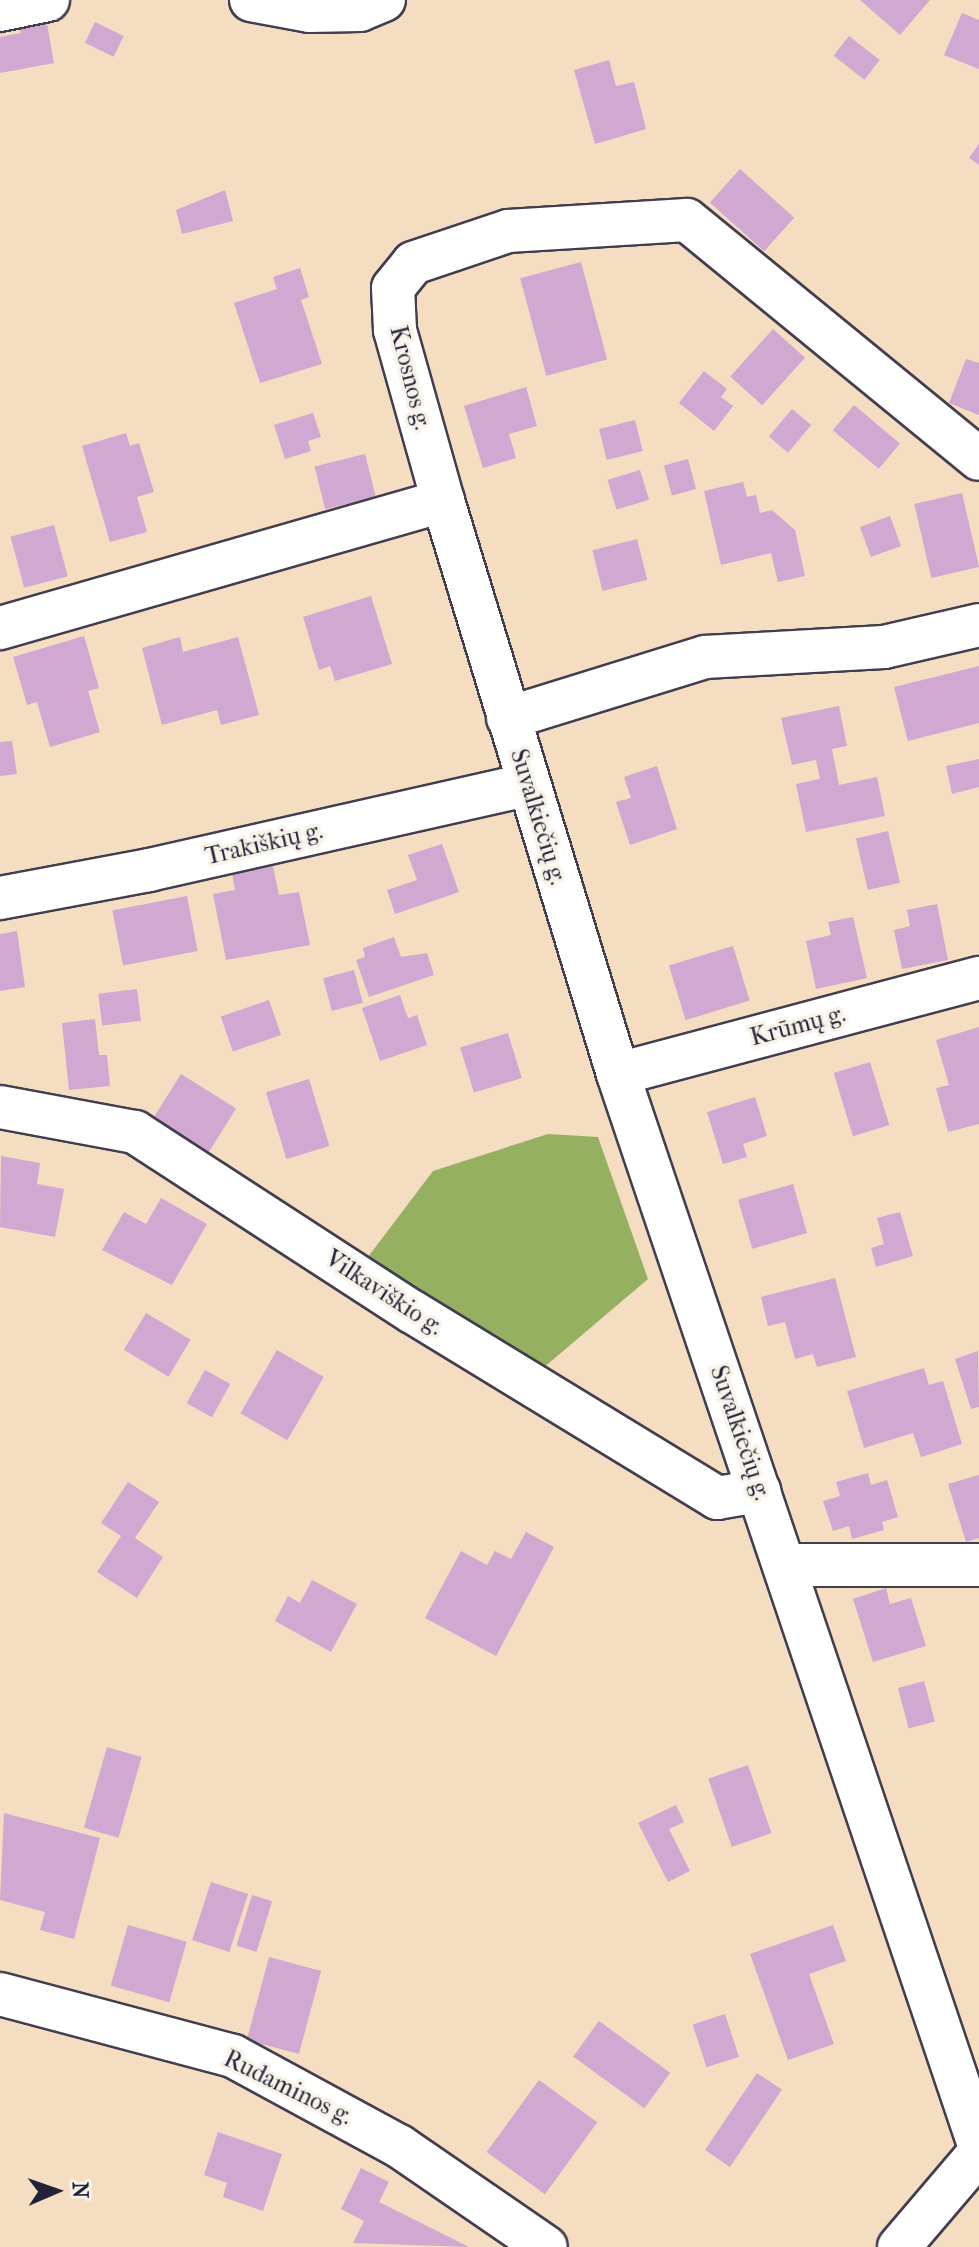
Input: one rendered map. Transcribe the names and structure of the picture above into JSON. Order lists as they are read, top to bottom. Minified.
{"streets":{"street":["Krosnos g.","Suvalkiečių g.","Trakiškių g.","Krūmų g.","Vilkaviškio g.","Rudaminos g."]},"crossings":[["Krosnos g.","Suvalkiečių g."],["Suvalkiečių g.","Trakiškių g."],["Suvalkiečių g.","Krūmų g."],["Suvalkiečių g.","Vilkaviškio g."]],"north":"right"}
